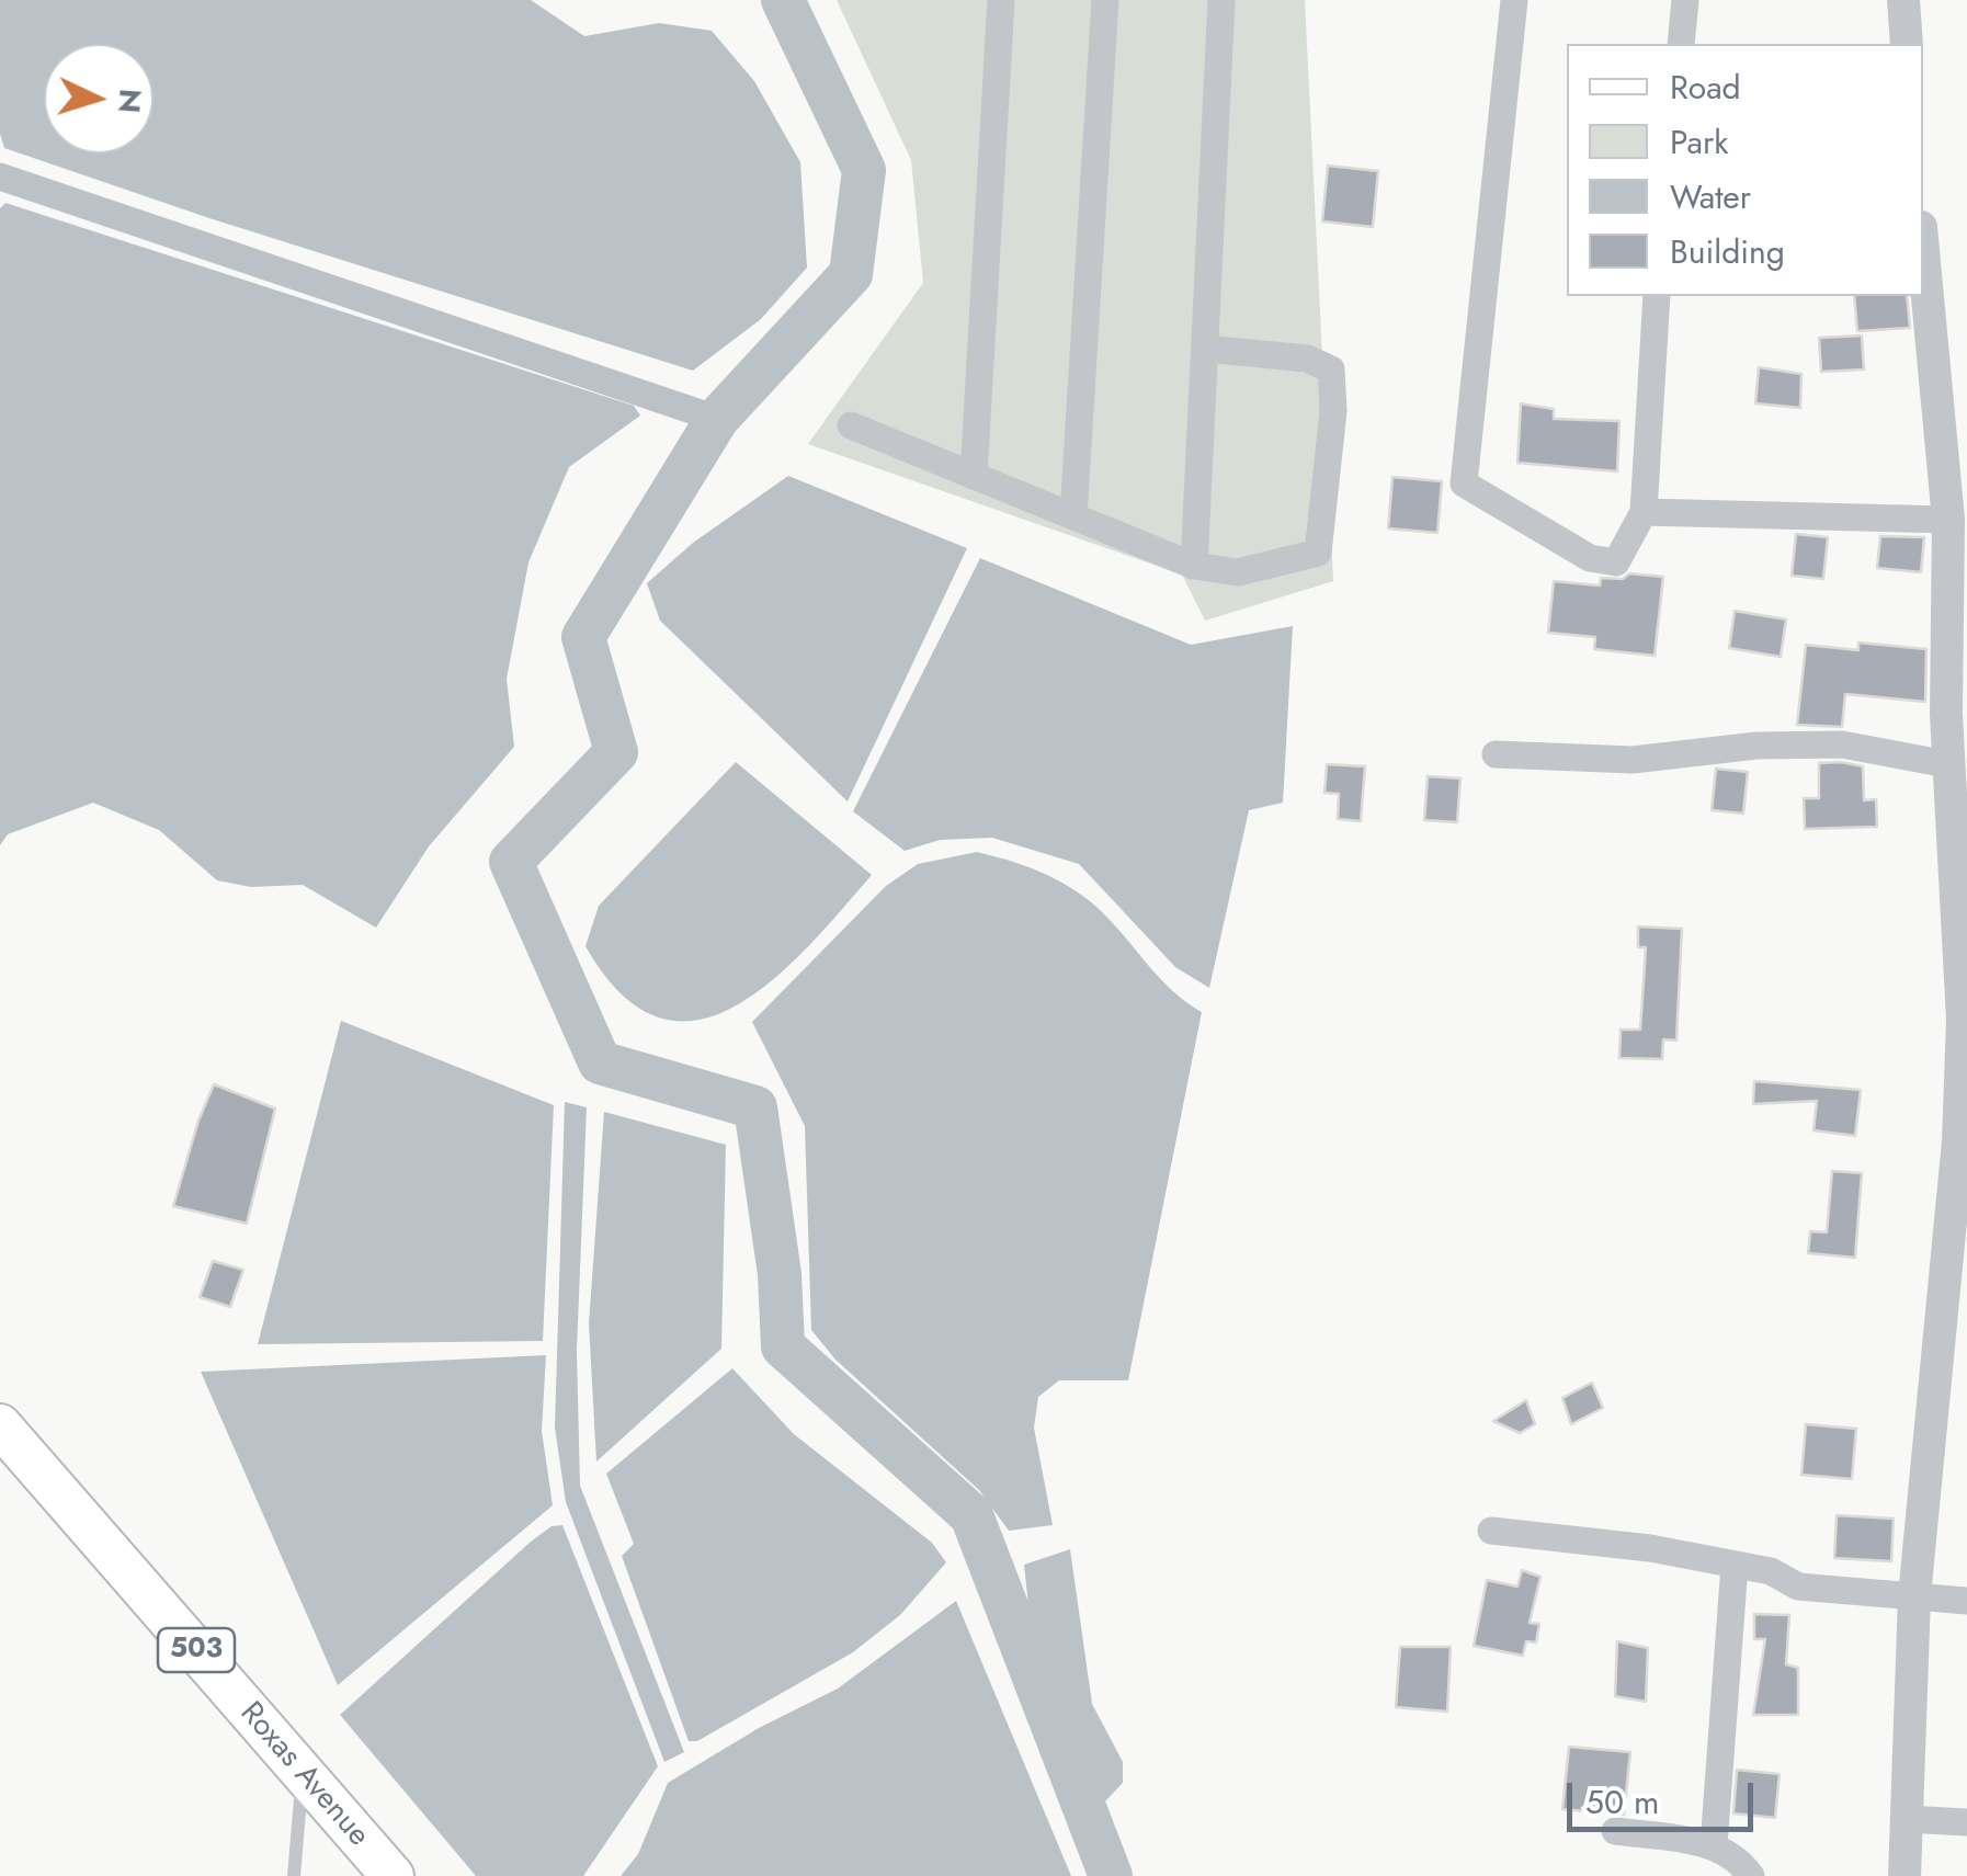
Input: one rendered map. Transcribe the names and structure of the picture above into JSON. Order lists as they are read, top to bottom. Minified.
{"streets":{"main road":["503","Roxas Avenue"]},"legend":["Road","Park","Water","Building"],"scale_bar":"50 m","north":"right"}
